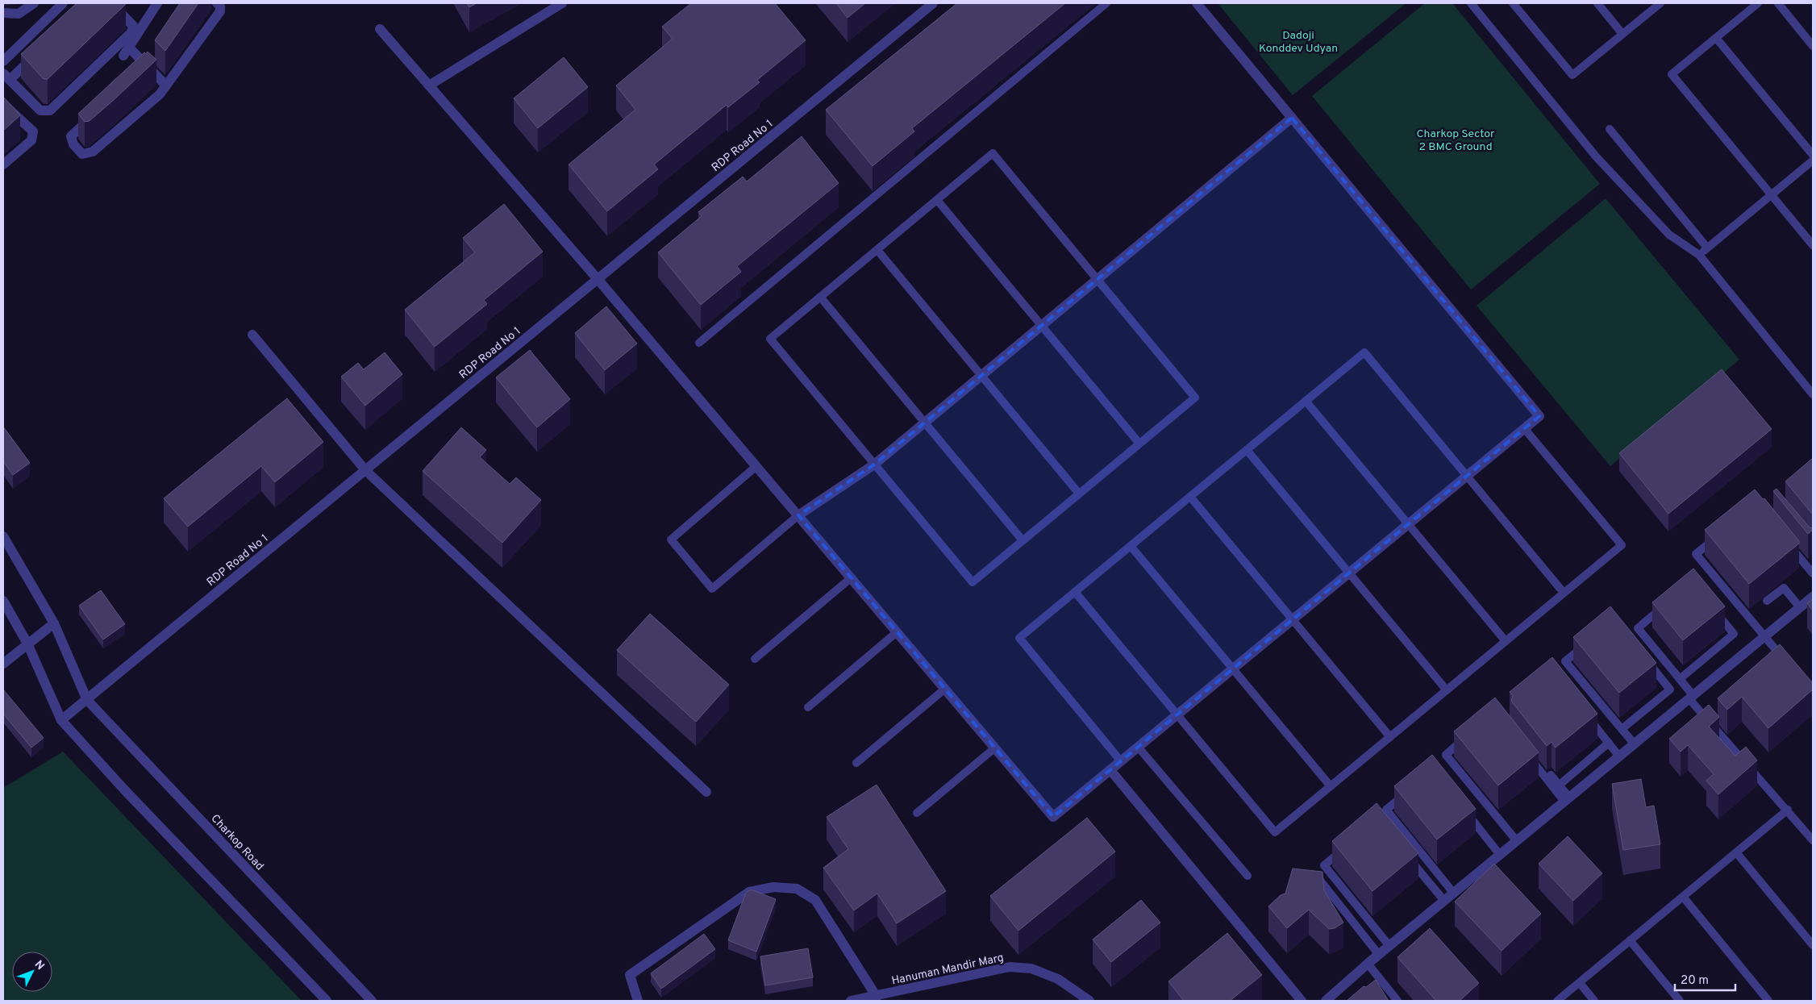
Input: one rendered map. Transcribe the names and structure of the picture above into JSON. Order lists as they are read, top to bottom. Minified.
{"streets":{"street":["RDP Road No 1","Charkop Road","Hanuman Mandir Marg"]},"crossings":[["RDP Road No 1","Charkop Road"]],"parks":["Dadoji Konddev Udyan","Charkop Sector 2 BMC Ground"],"scale_bar":"20 m","north":"top right"}
